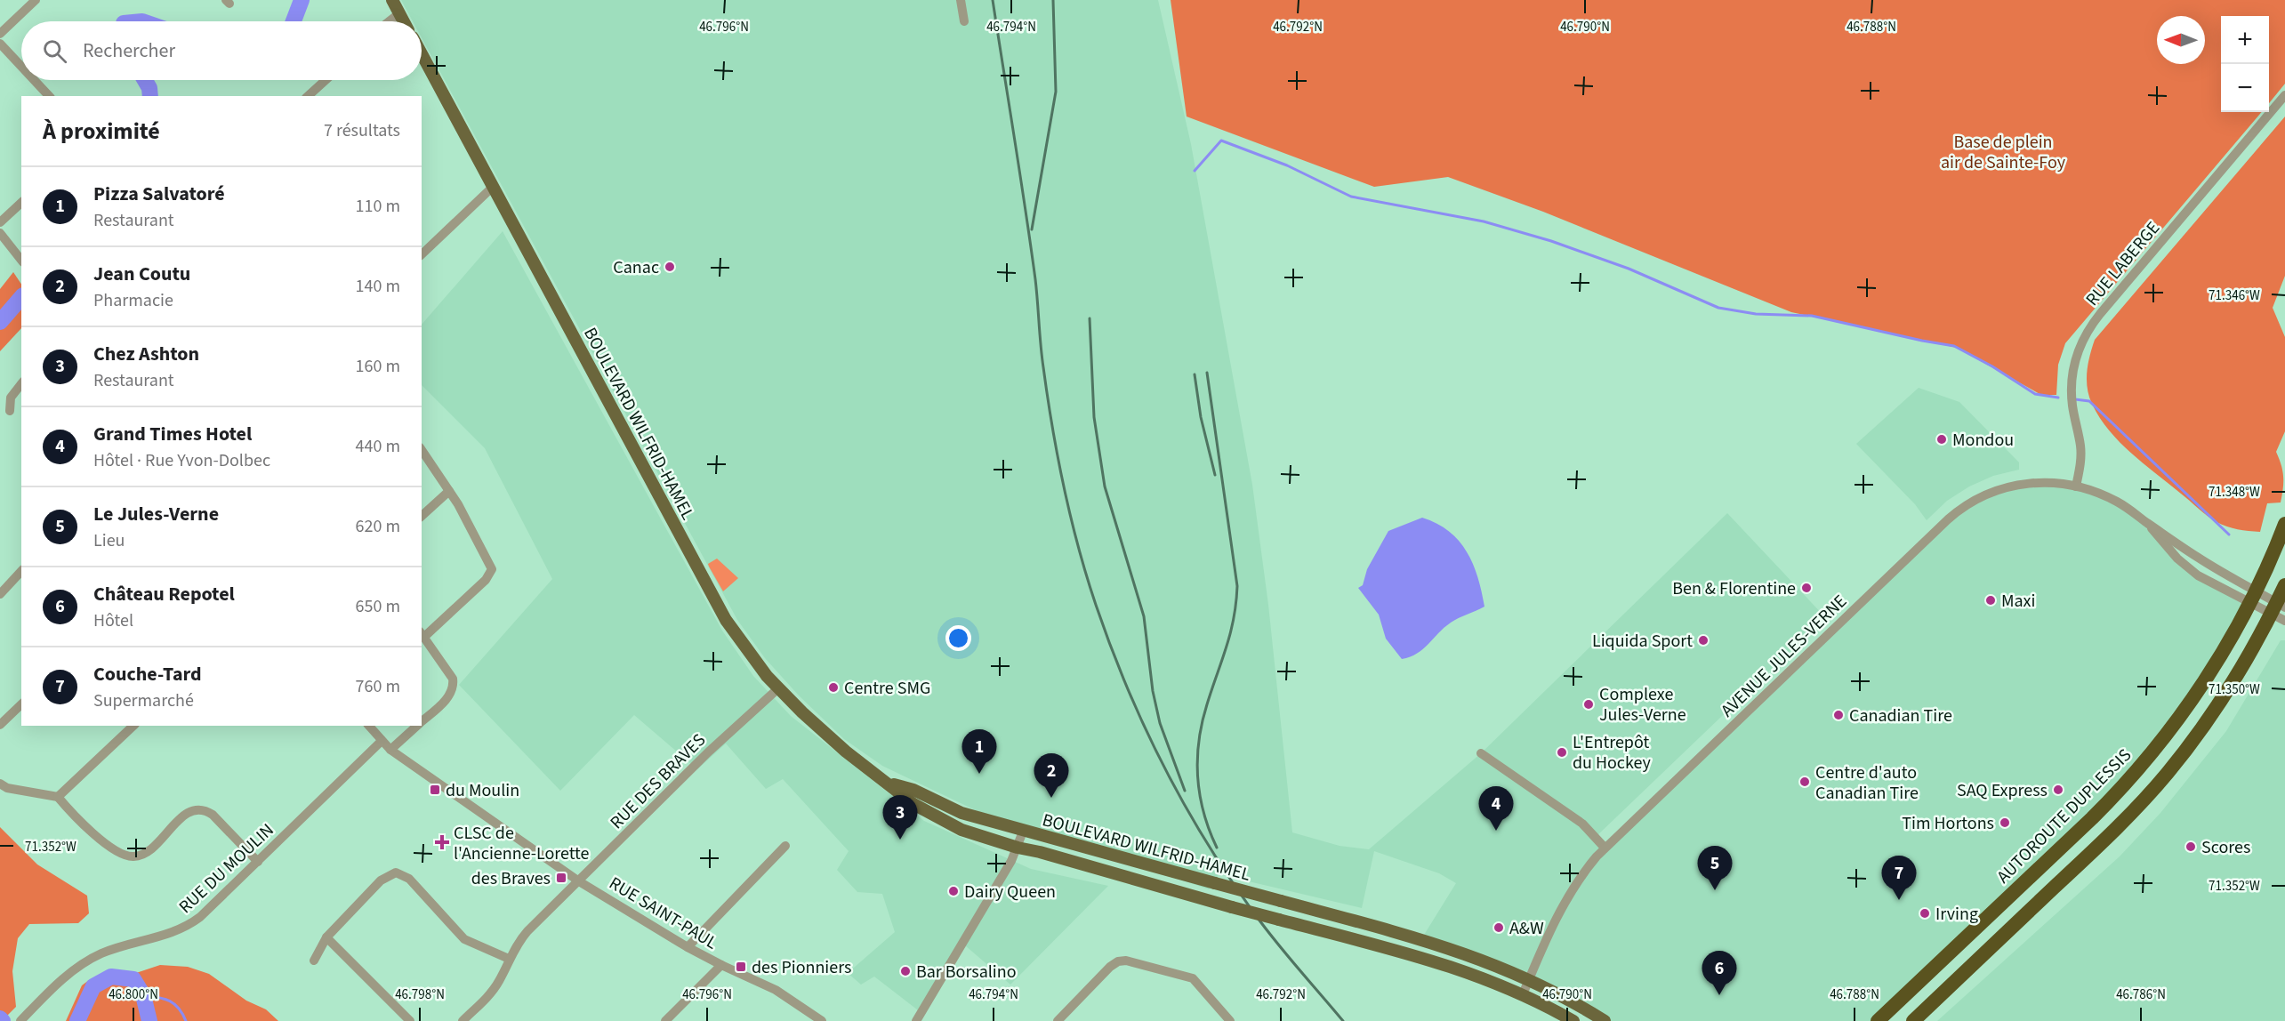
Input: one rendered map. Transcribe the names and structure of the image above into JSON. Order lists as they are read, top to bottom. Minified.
{"streets":{"highway":["AUTOROUTE DUPLESSIS"],"main road":["BOULEVARD WILFRID-HAMEL"],"street":["RUE LABERGE","AVENUE JULES-VERNE","RUE DES BRAVES","RUE DU MOULIN","RUE SAINT-PAUL"]},"crossings":[["RUE LABERGE","AVENUE JULES-VERNE"],["BOULEVARD WILFRID-HAMEL","AVENUE JULES-VERNE"],["BOULEVARD WILFRID-HAMEL","RUE DES BRAVES"],["AVENUE JULES-VERNE","AUTOROUTE DUPLESSIS"],["RUE DES BRAVES","RUE SAINT-PAUL"],["RUE DU MOULIN","RUE SAINT-PAUL"]],"parks":["Base de plein air de Sainte-Foy"],"places":{"other":["Canac","Mondou","Ben & Florentine","Maxi","Liquida Sport","Centre SMG","Complexe Jules-Verne","Canadian Tire","L'Entrepôt du Hockey","Centre d'auto Canadian Tire","SAQ Express","Tim Hortons","Scores","Dairy Queen","Irving","A&W","Bar Borsalino"],"transit":["du Moulin","des Braves","des Pionniers"],"health":["CLSC de l'Ancienne-Lorette"]},"north":"left","page":{"map_buttons":["+","−"],"search":"Rechercher","heading":["À proximité","7 résultats"],"list":[{"mark":"1","name":"Pizza Salvatoré","note":"Restaurant","value":"110 m"},{"mark":"2","name":"Jean Coutu","note":"Pharmacie","value":"140 m"},{"mark":"3","name":"Chez Ashton","note":"Restaurant","value":"160 m"},{"mark":"4","name":"Grand Times Hotel","note":"Hôtel · Rue Yvon-Dolbec","value":"440 m"},{"mark":"5","name":"Le Jules-Verne","note":"Lieu","value":"620 m"},{"mark":"6","name":"Château Repotel","note":"Hôtel","value":"650 m"},{"mark":"7","name":"Couche-Tard","note":"Supermarché","value":"760 m"}],"pins":["1","2","4","3","5","7","6"]},"coordinates":["46.796°N","46.794°N","46.792°N","46.790°N","46.788°N","71.346°W","71.348°W","71.350°W","71.352°W","46.800°N","46.798°N","46.786°N"]}
